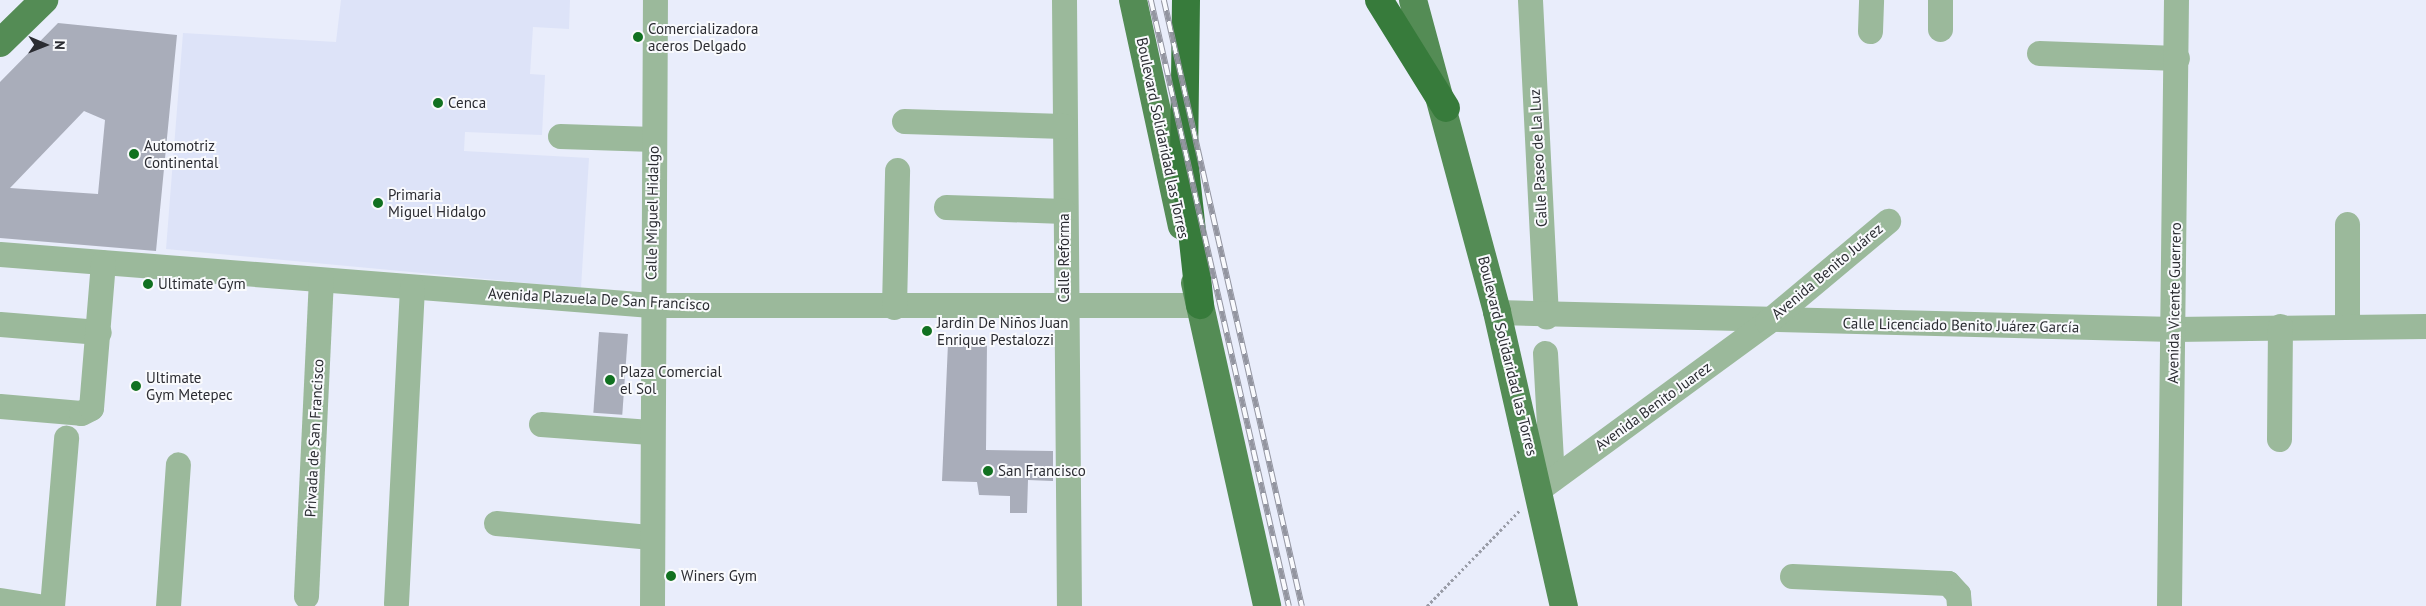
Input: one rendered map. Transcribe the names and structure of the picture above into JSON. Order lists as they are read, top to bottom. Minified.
{"streets":{"highway":["Boulevard Solidaridad las Torres"],"street":["Calle Paseo de La Luz","Calle Miguel Hidalgo","Calle Reforma","Avenida Benito Juárez","Avenida Plazuela De San Francisco","Avenida Vicente Guerrero","Calle Licenciado Benito Juárez García","Avenida Benito Juarez","Privada de San Francisco"]},"crossings":[["Boulevard Solidaridad las Torres","Avenida Plazuela De San Francisco"],["Boulevard Solidaridad las Torres","Calle Licenciado Benito Juárez García"],["Boulevard Solidaridad las Torres","Avenida Benito Juarez"],["Calle Paseo de La Luz","Calle Licenciado Benito Juárez García"],["Calle Miguel Hidalgo","Avenida Plazuela De San Francisco"],["Calle Reforma","Avenida Plazuela De San Francisco"],["Avenida Benito Juárez","Calle Licenciado Benito Juárez García"],["Avenida Benito Juárez","Avenida Benito Juarez"],["Avenida Plazuela De San Francisco","Privada de San Francisco"],["Avenida Vicente Guerrero","Calle Licenciado Benito Juárez García"],["Calle Licenciado Benito Juárez García","Avenida Benito Juarez"]],"places":["Comercializadora aceros Delgado","Cenca","Automotriz Continental","Primaria Miguel Hidalgo","Ultimate Gym","Jardin De Niños Juan Enrique Pestalozzi","Plaza Comercial el Sol","Ultimate Gym Metepec","San Francisco","Winers Gym"],"north":"right"}
